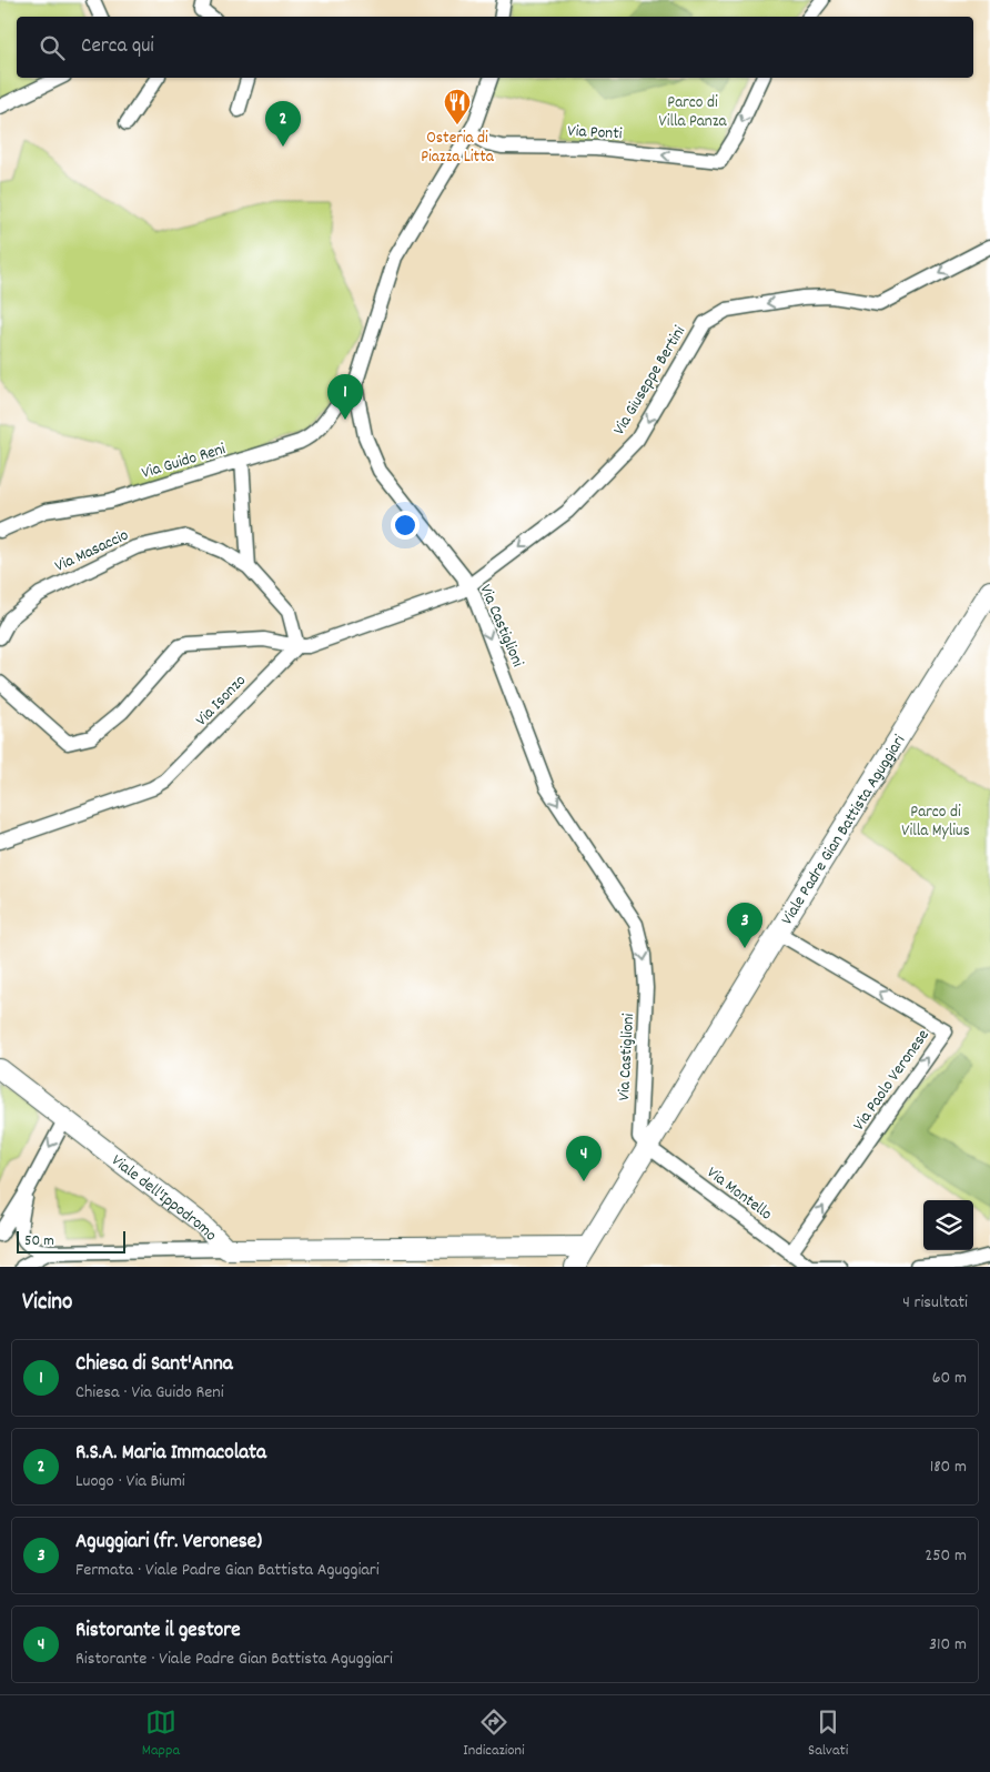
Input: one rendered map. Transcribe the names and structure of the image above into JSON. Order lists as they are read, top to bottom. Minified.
{"streets":{"main road":["Viale Padre Gian Battista Aguggiari","Viale dell'Ippodromo"],"street":["Via Ponti","Via Giuseppe Bertini","Via Guido Reni","Via Masaccio","Via Castiglioni","Via Isonzo","Via Paolo Veronese","Via Montello"]},"crossings":[["Via Ponti","Via Castiglioni"],["Via Giuseppe Bertini","Via Castiglioni"],["Via Guido Reni","Via Castiglioni"],["Via Masaccio","Via Isonzo"],["Via Castiglioni","Viale Padre Gian Battista Aguggiari"],["Via Castiglioni","Via Montello"],["Viale Padre Gian Battista Aguggiari","Via Paolo Veronese"],["Viale Padre Gian Battista Aguggiari","Via Montello"],["Viale Padre Gian Battista Aguggiari","Viale dell'Ippodromo"],["Via Paolo Veronese","Via Montello"]],"one_way":["Via Ponti","Via Giuseppe Bertini","Via Castiglioni"],"parks":["Parco di Villa Panza","Parco di Villa Mylius"],"places":{"restaurant":["Osteria di Piazza Litta"]},"scale_bar":"50 m","page":{"search":"Cerca qui","pins":["2","1","3","4"],"scale":"50 m","heading":["Vicino","4 risultati"],"list":[{"mark":"1","name":"Chiesa di Sant'Anna","note":"Chiesa · Via Guido Reni","value":"60 m"},{"mark":"2","name":"R.S.A. Maria Immacolata","note":"Luogo · Via Biumi","value":"180 m"},{"mark":"3","name":"Aguggiari (fr. Veronese)","note":"Fermata · Viale Padre Gian Battista Aguggiari","value":"250 m"},{"mark":"4","name":"Ristorante il gestore","note":"Ristorante · Viale Padre Gian Battista Aguggiari","value":"310 m"}],"nav":["Mappa","Indicazioni","Salvati"]}}
